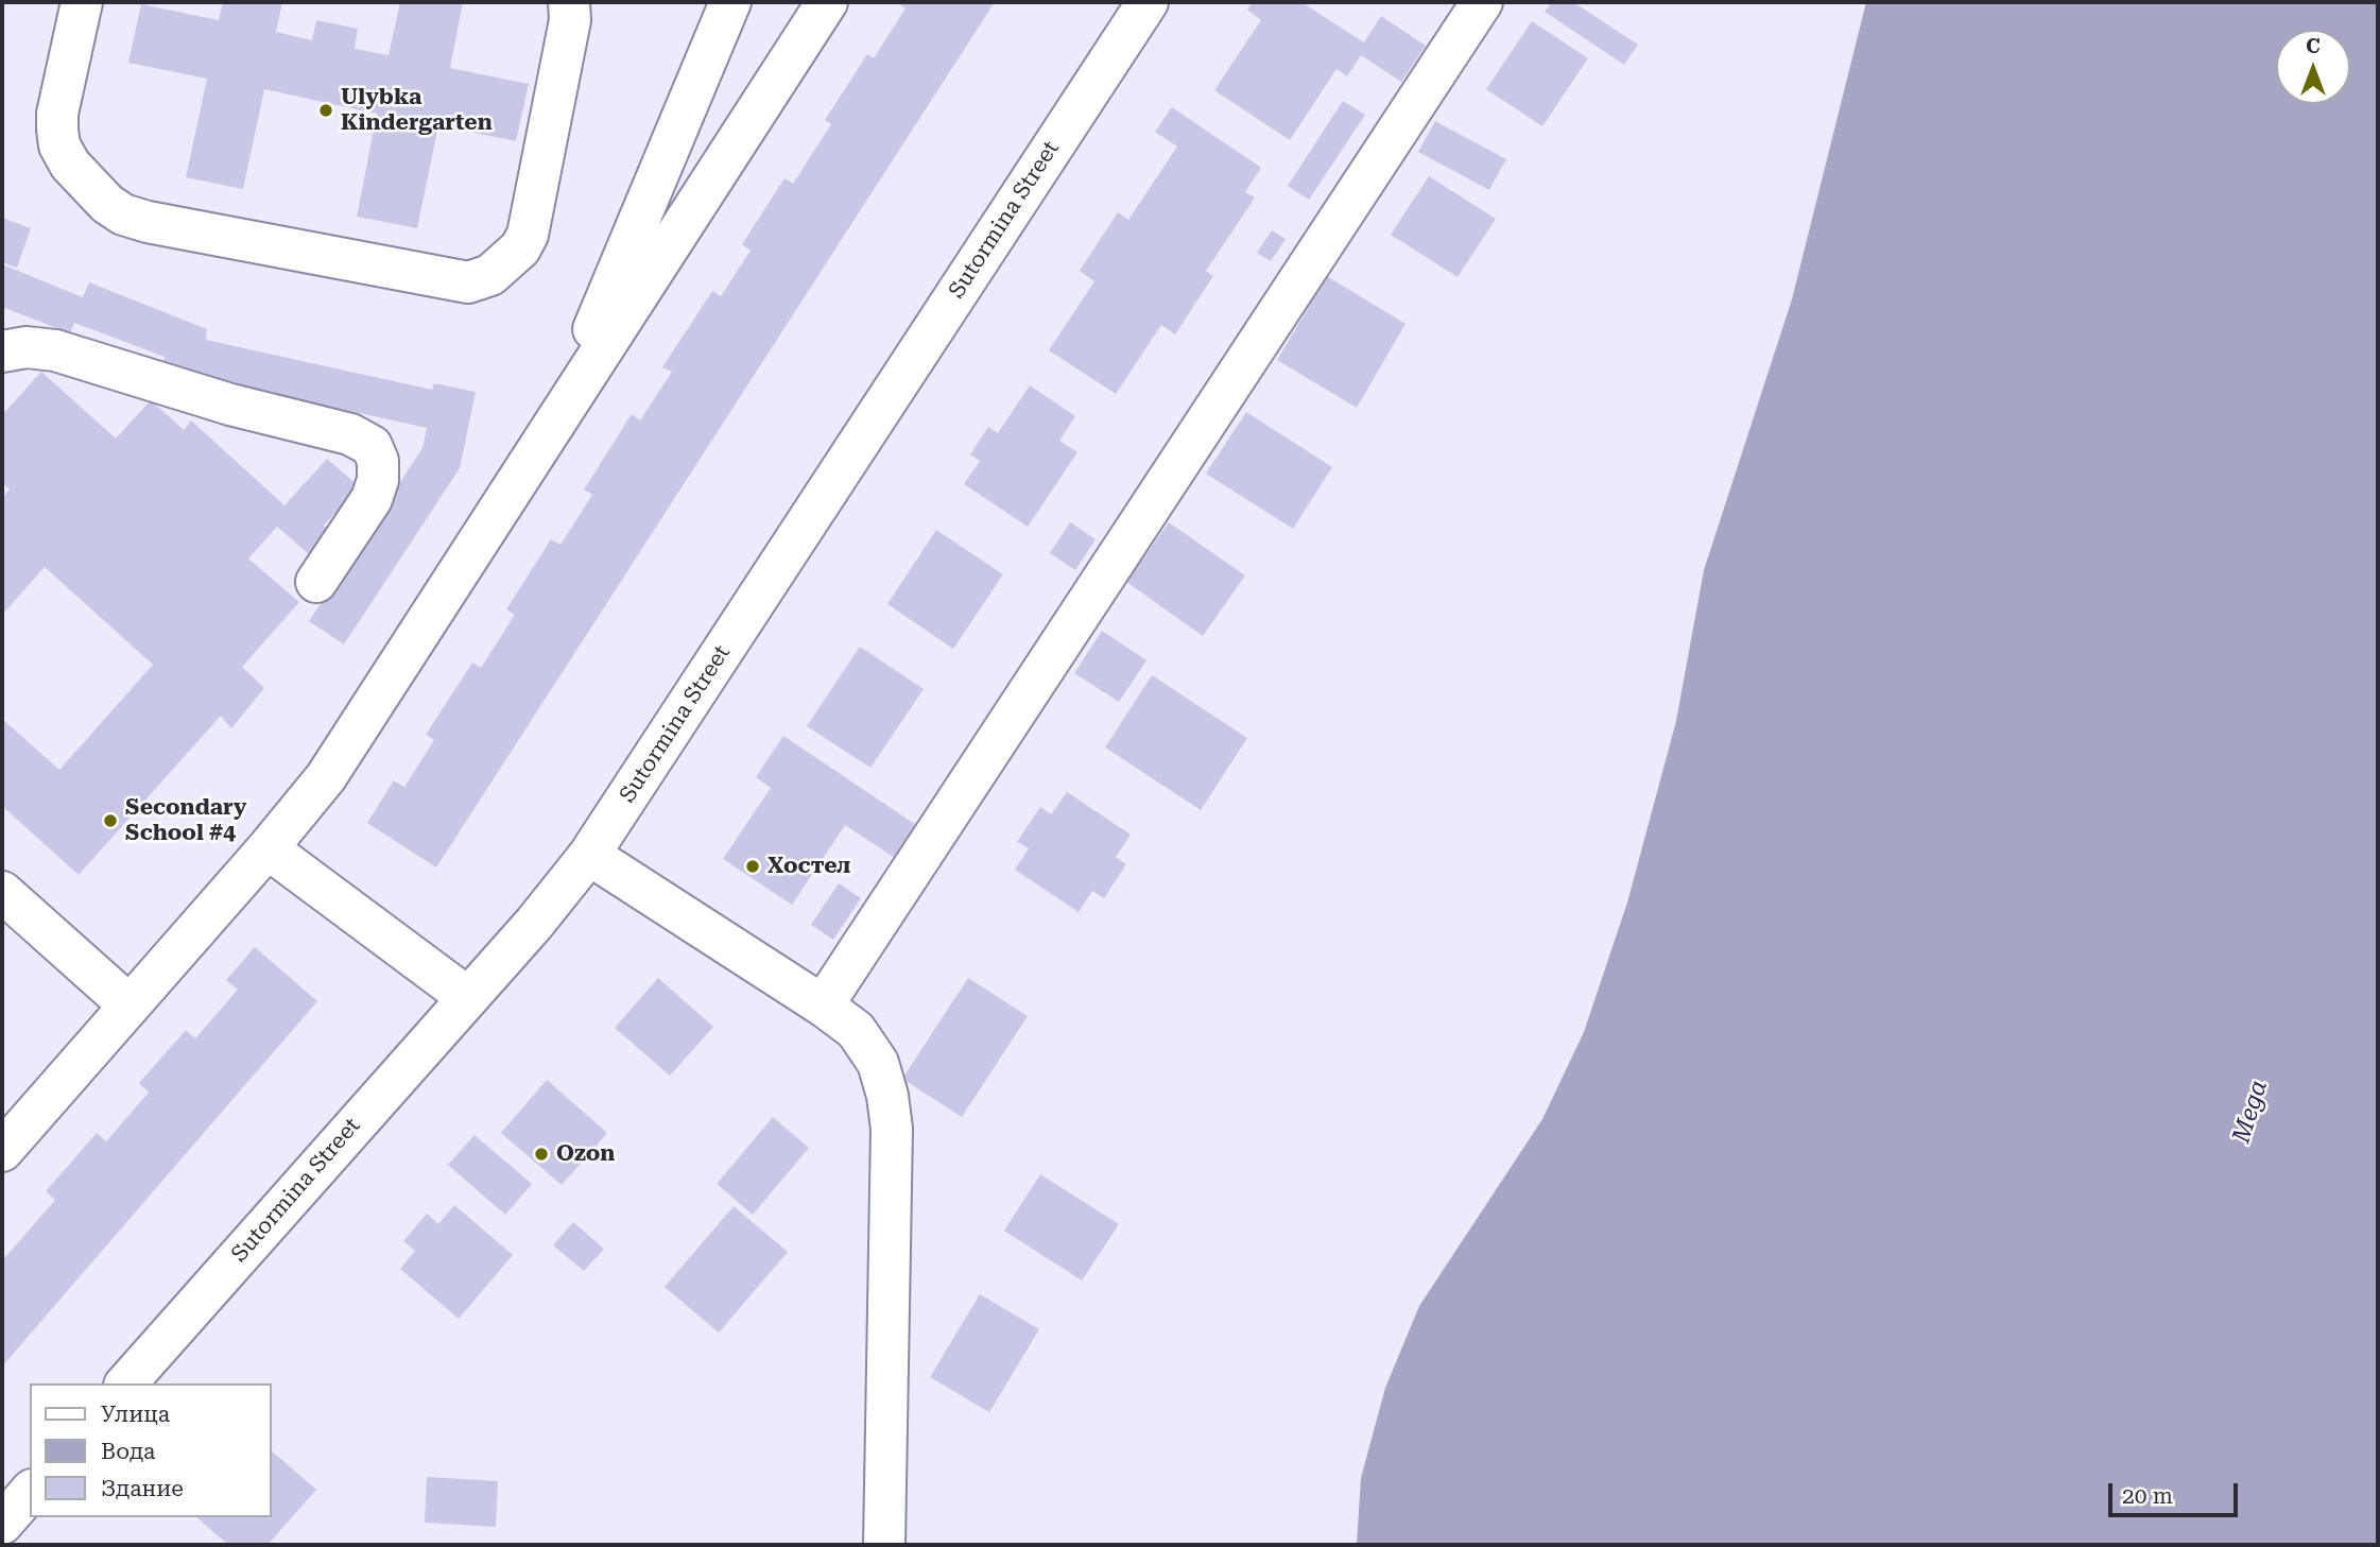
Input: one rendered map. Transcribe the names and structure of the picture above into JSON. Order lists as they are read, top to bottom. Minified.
{"streets":{"street":["Sutormina Street"]},"water":["Mega"],"places":["Ulybka Kindergarten","Secondary School #4","Хостел","Ozon"],"legend":["Улица","Вода","Здание"],"scale_bar":"20 m","north":"top"}
